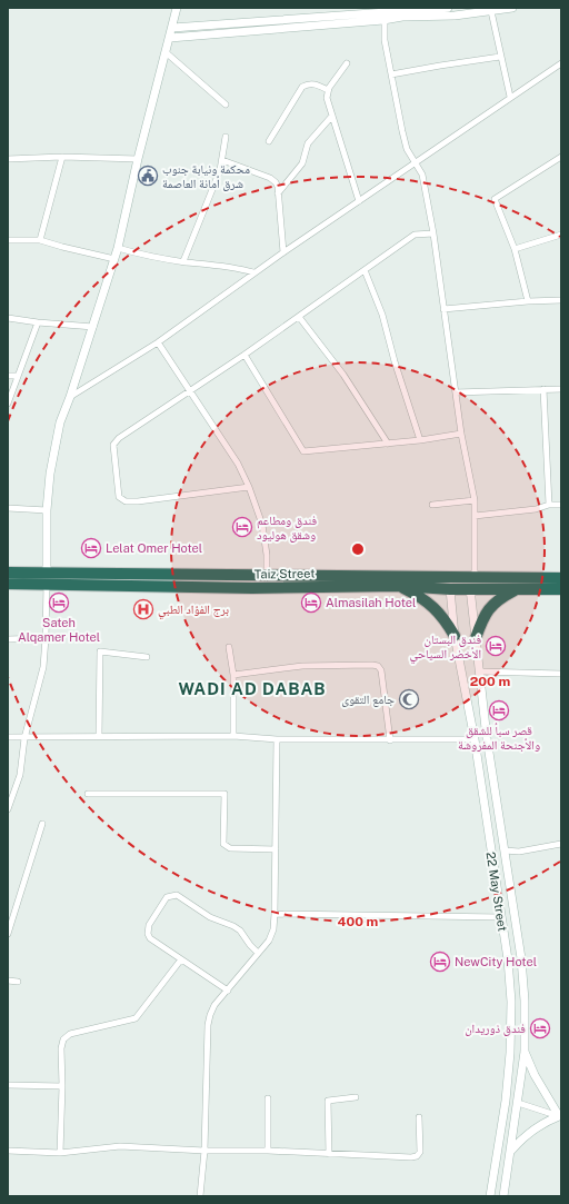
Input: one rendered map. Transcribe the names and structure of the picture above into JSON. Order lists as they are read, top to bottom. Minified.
{"streets":{"highway":["Taiz Street"],"main road":["22 May Street"]},"crossings":[["Taiz Street","22 May Street"]],"districts":["WADI AD DABAB"],"places":{"public building":["محكمة ونيابة جنوب شرق أمانة العاصمة"],"hotel":["فندق ومطاعم وشقق هوليود","Lelat Omer Hotel","Sateh Alqamer Hotel","Almasilah Hotel","فندق البستان الأخضر السياحي","قصر سبأ للشقق والأجنحة المفروشة","NewCity Hotel","فندق ذوريدان"],"hospital":["برج الفؤاد الطبي"],"mosque":["جامع التقوى"]},"rings":["200 m","400 m"]}
